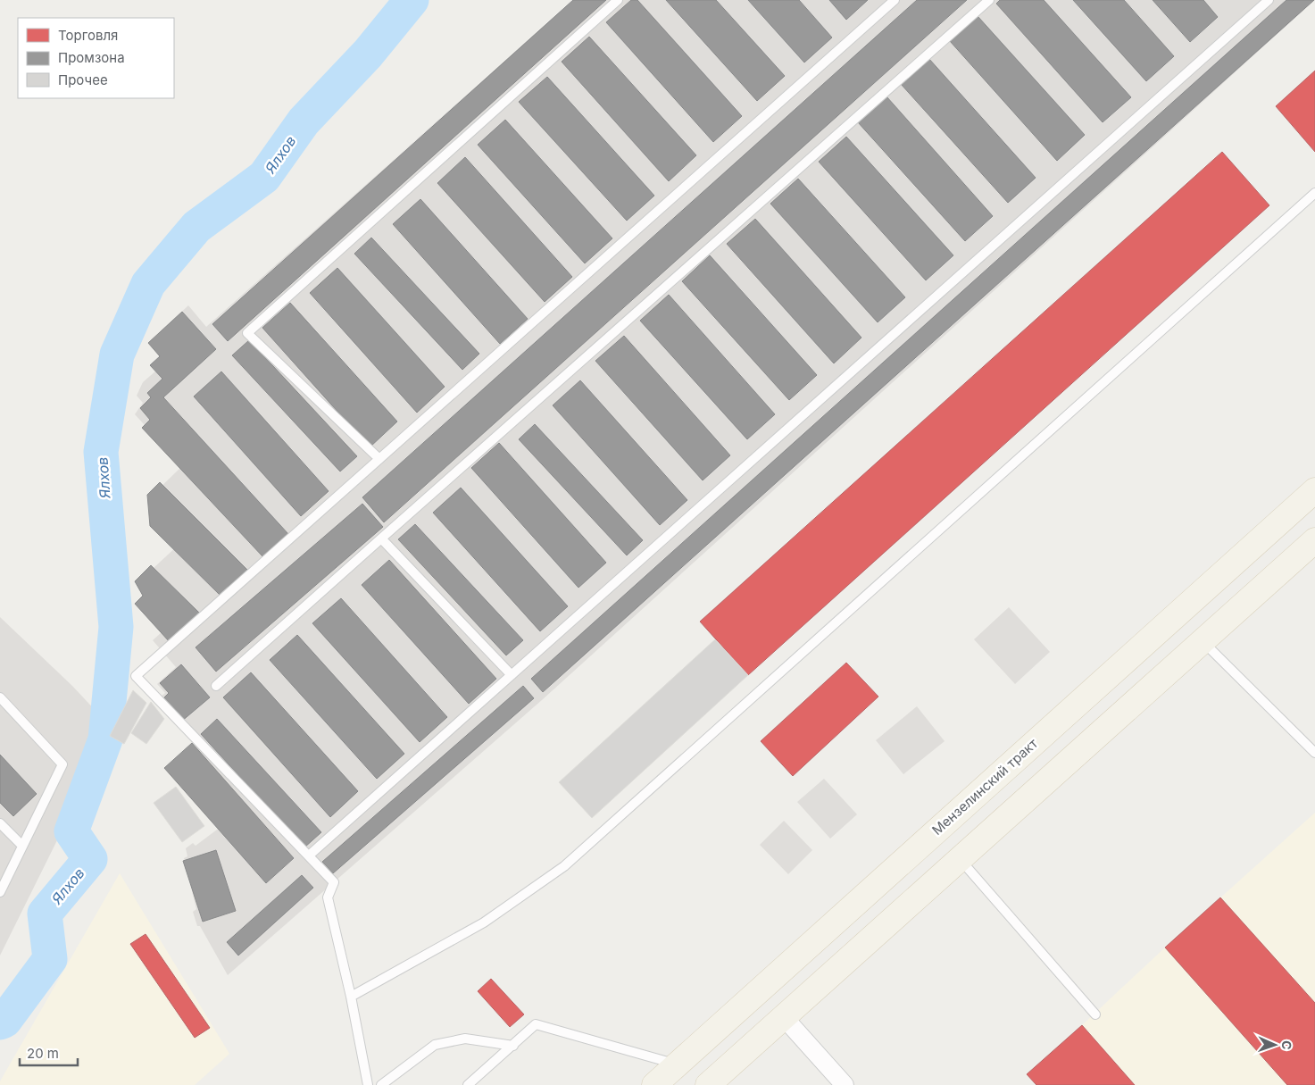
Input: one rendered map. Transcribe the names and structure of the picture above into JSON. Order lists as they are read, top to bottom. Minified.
{"streets":{"main road":["Мензелинский тракт"]},"water":["Ялхов"],"legend":["Торговля","Промзона","Прочее"],"scale_bar":"20 m","north":"right"}
